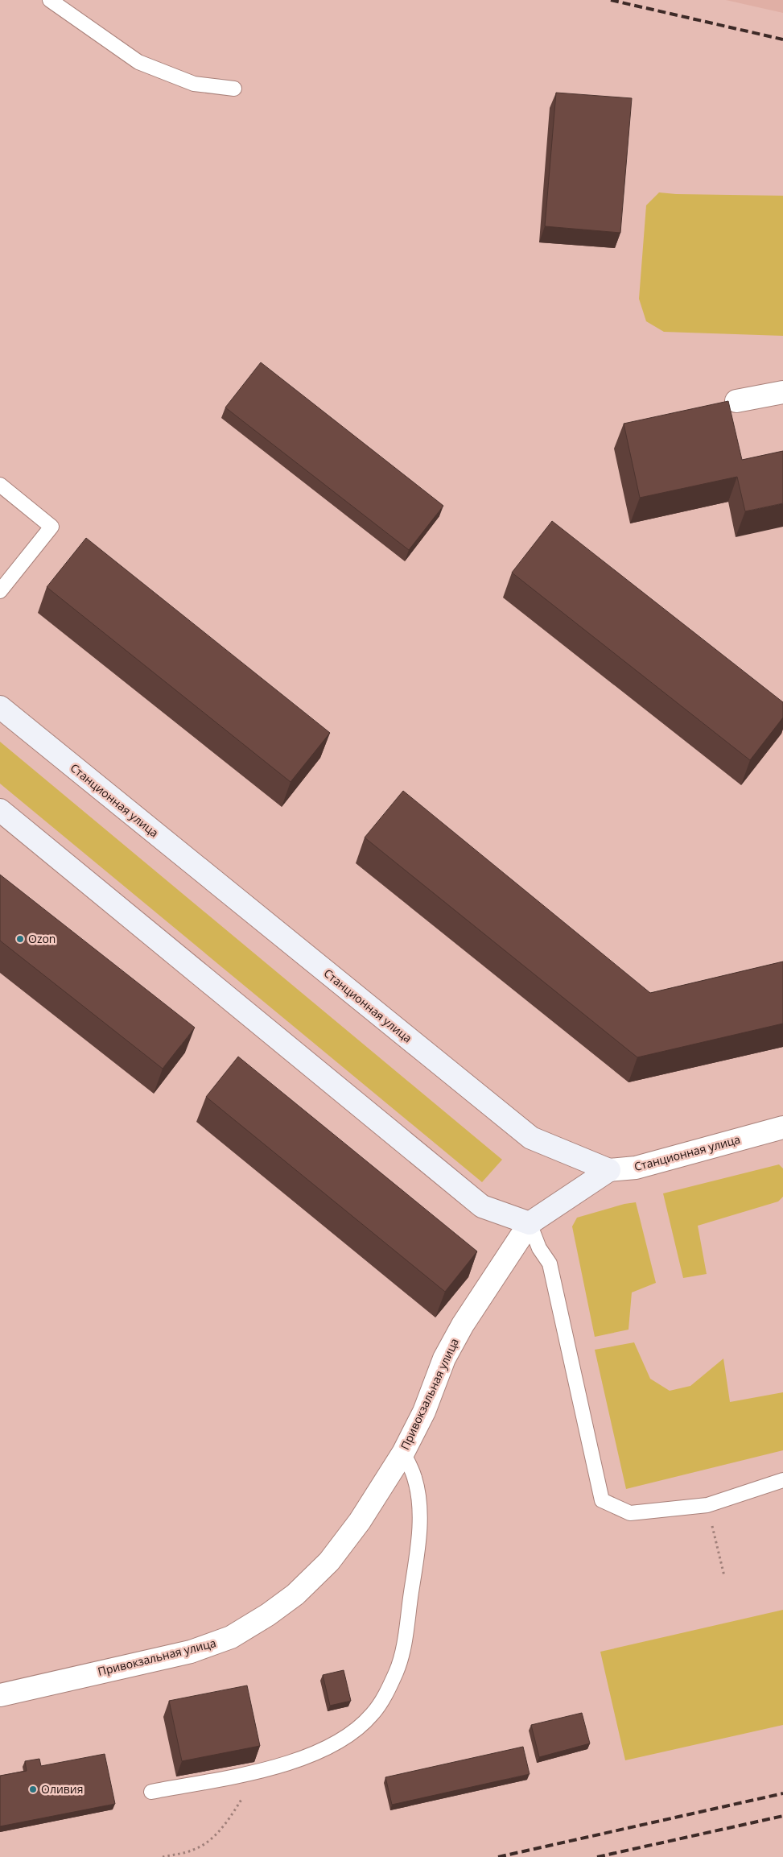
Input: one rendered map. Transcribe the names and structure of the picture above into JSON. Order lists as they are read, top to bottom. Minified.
{"streets":{"street":["Станционная улица","Привокзальная улица"]},"places":["Ozon","Оливия"]}
